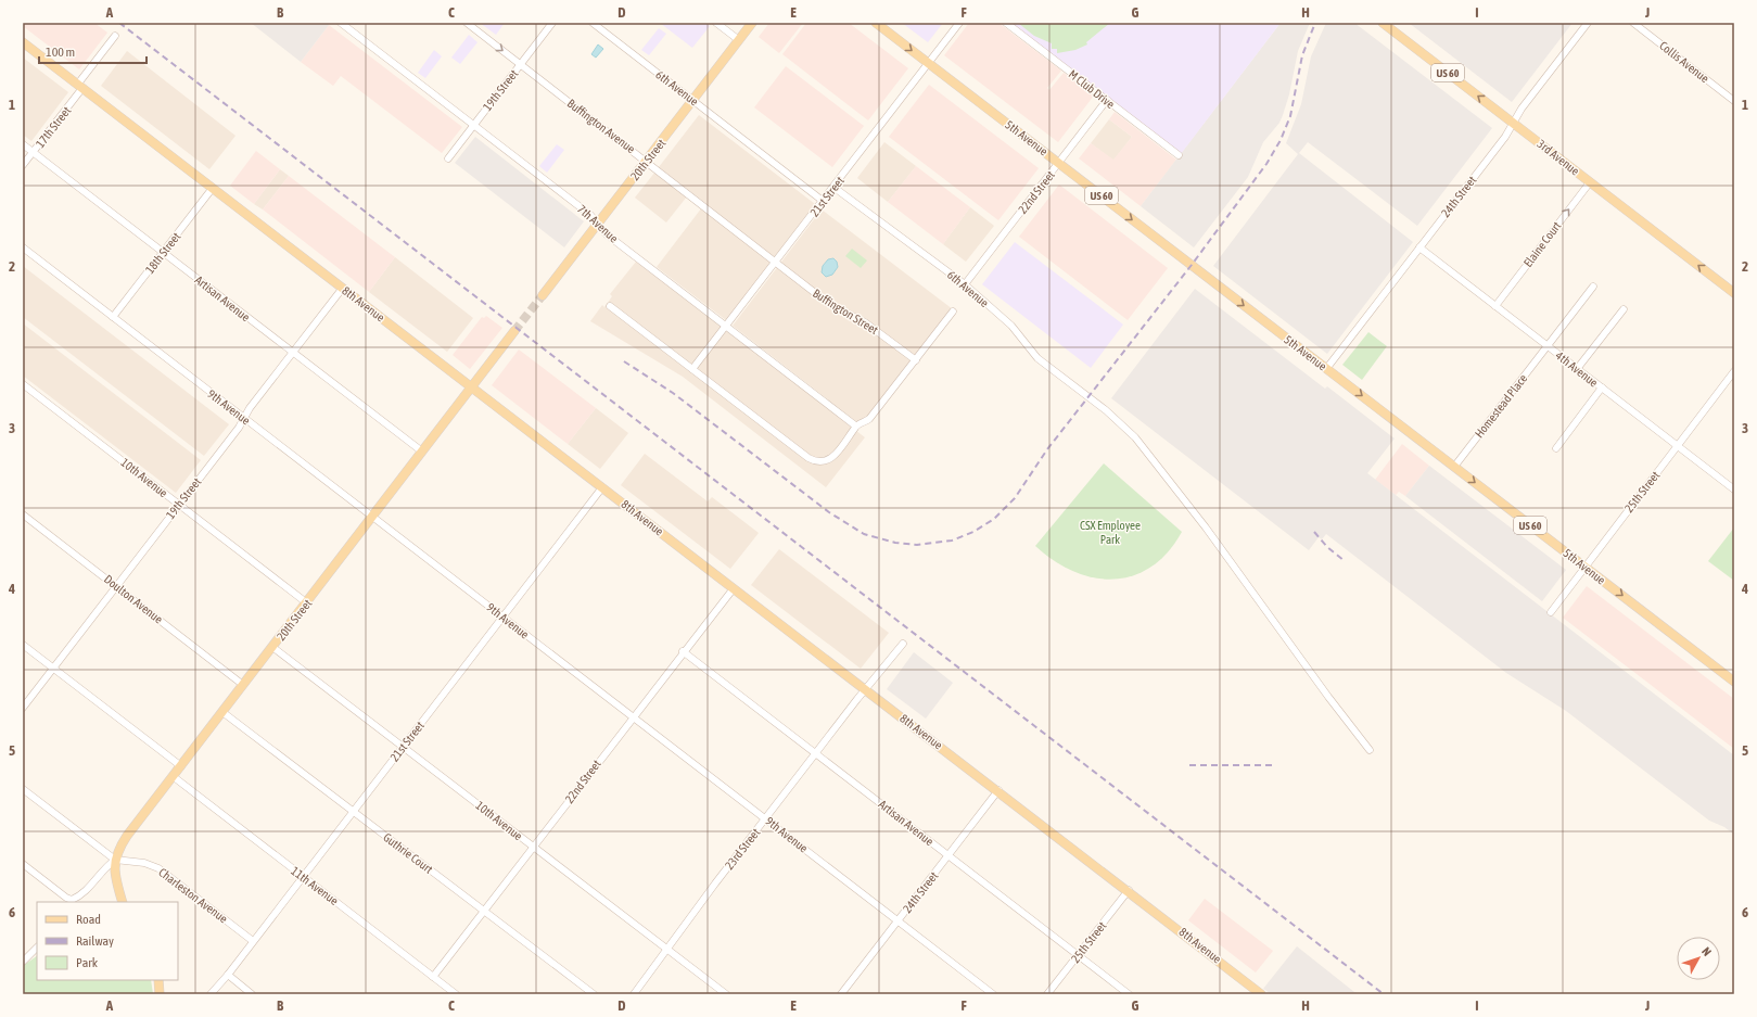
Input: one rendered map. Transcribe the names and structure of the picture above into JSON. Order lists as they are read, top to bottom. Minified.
{"streets":{"main road":["US 60","5th Avenue","3rd Avenue","20th Street","8th Avenue"],"street":["Collis Avenue","6th Avenue","M Club Drive","19th Street","Buffington Avenue","17th Street","22nd Street","21st Street","24th Street","7th Avenue","Elaine Court","18th Street","Artisan Avenue","Buffington Street","4th Avenue","Homestead Place","9th Avenue","10th Avenue","25th Street","Doulton Avenue","23rd Street","Guthrie Court","11th Avenue","Charleston Avenue"]},"crossings":[["6th Avenue","20th Street"],["6th Avenue","22nd Street"],["6th Avenue","21st Street"],["M Club Drive","22nd Street"],["19th Street","Buffington Avenue"],["19th Street","7th Avenue"],["19th Street","Artisan Avenue"],["19th Street","8th Avenue"],["19th Street","9th Avenue"],["19th Street","10th Avenue"],["19th Street","Doulton Avenue"],["Buffington Avenue","20th Street"],["Buffington Avenue","21st Street"],["Buffington Avenue","Buffington Street"],["17th Street","Artisan Avenue"],["17th Street","8th Avenue"],["5th Avenue","22nd Street"],["5th Avenue","21st Street"],["5th Avenue","24th Street"],["5th Avenue","Homestead Place"],["5th Avenue","25th Street"],["3rd Avenue","24th Street"],["3rd Avenue","Elaine Court"],["20th Street","7th Avenue"],["20th Street","Artisan Avenue"],["20th Street","8th Avenue"],["20th Street","9th Avenue"],["20th Street","10th Avenue"],["20th Street","Doulton Avenue"],["20th Street","Guthrie Court"],["20th Street","11th Avenue"],["20th Street","Charleston Avenue"],["22nd Street","Artisan Avenue"],["22nd Street","8th Avenue"],["22nd Street","9th Avenue"],["22nd Street","10th Avenue"],["22nd Street","Guthrie Court"],["22nd Street","11th Avenue"],["21st Street","7th Avenue"],["21st Street","8th Avenue"],["21st Street","Buffington Street"],["21st Street","9th Avenue"],["21st Street","10th Avenue"],["21st Street","Guthrie Court"],["21st Street","11th Avenue"],["21st Street","Charleston Avenue"],["24th Street","Artisan Avenue"],["24th Street","8th Avenue"],["24th Street","4th Avenue"],["24th Street","9th Avenue"],["Elaine Court","4th Avenue"],["18th Street","Artisan Avenue"],["18th Street","8th Avenue"],["18th Street","9th Avenue"],["Artisan Avenue","25th Street"],["Artisan Avenue","23rd Street"],["8th Avenue","25th Street"],["8th Avenue","23rd Street"],["4th Avenue","Homestead Place"],["4th Avenue","25th Street"],["9th Avenue","23rd Street"],["10th Avenue","23rd Street"]],"one_way":["5th Avenue","3rd Avenue","Elaine Court"],"parks":["CSX Employee Park"],"legend":["Road","Railway","Park"],"scale_bar":"100 m","north":"top right","grid":{"columns":["A","B","C","D","E","F","G","H","I","J"],"rows":["1","2","3","4","5","6"]}}
